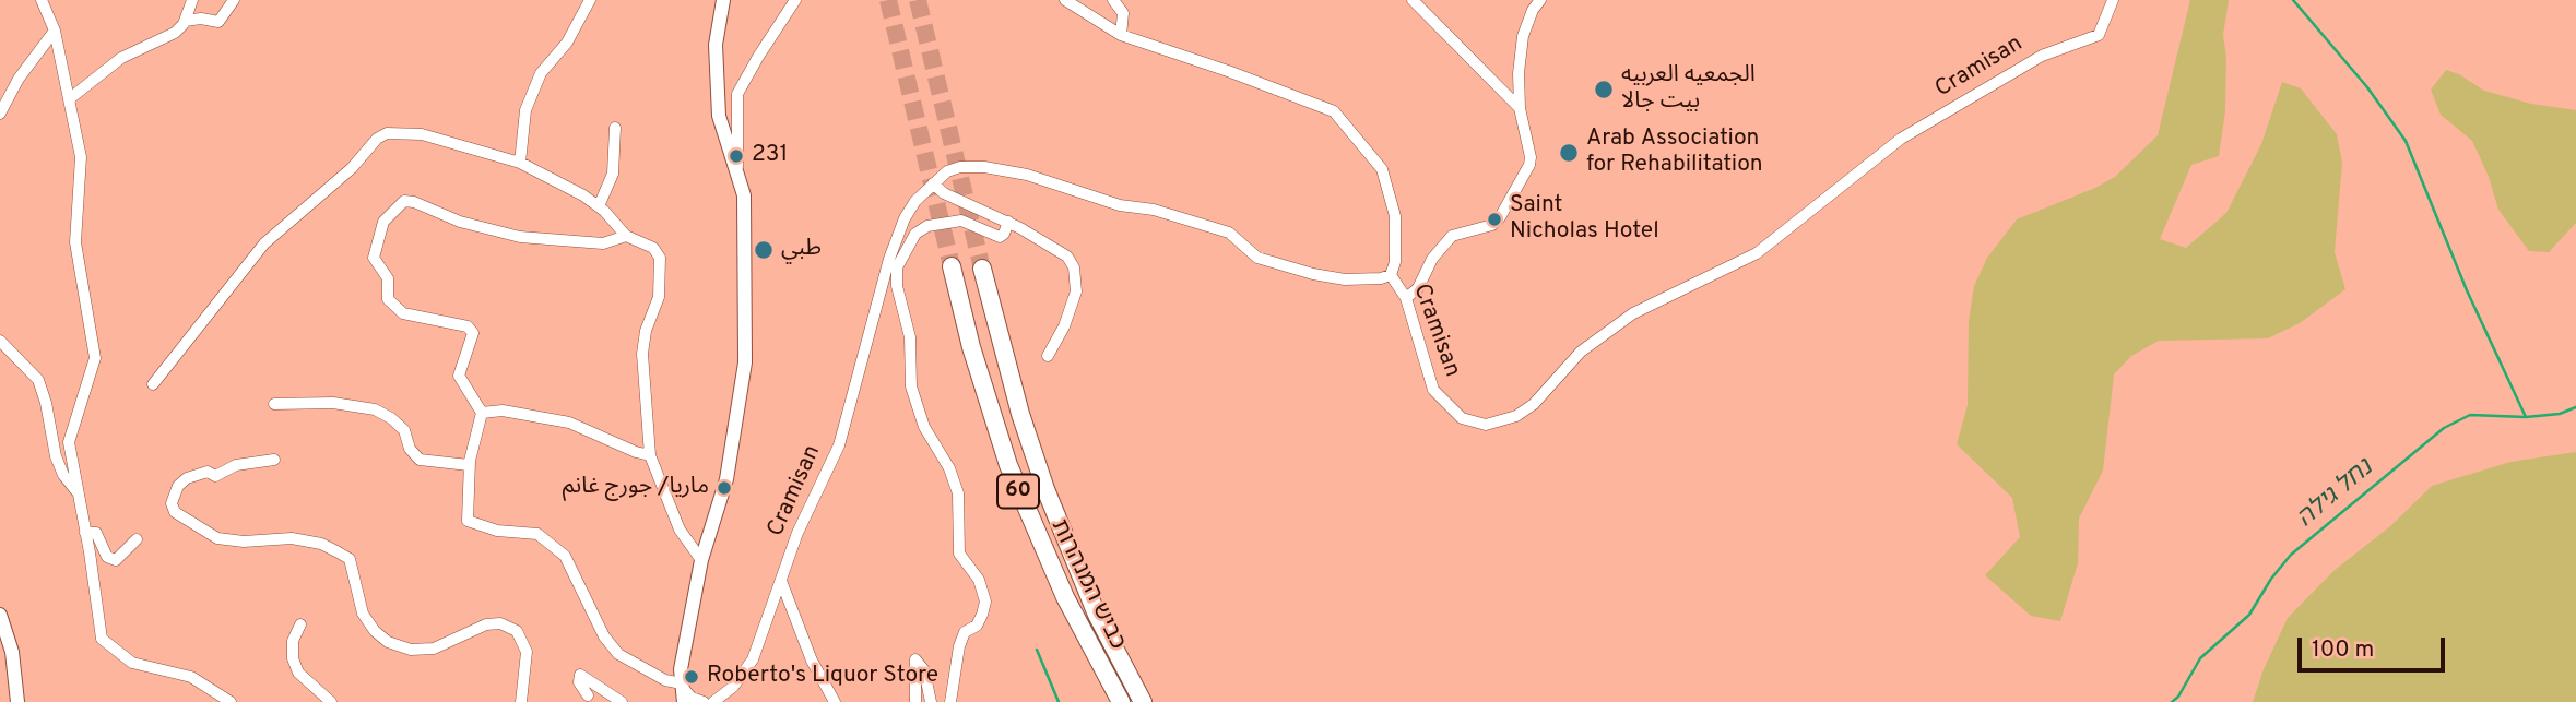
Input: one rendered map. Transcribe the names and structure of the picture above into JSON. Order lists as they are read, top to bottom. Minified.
{"streets":{"highway":["60","כביש המנהרות"],"street":["Cramisan"]},"water":["נחל גילה"],"places":["الجمعيه العربيه بيت جالا","Arab Association for Rehabilitation","231","Saint Nicholas Hotel","طبي","ماريا/ جورج غانم","Roberto's Liquor Store"],"scale_bar":"100 m"}
